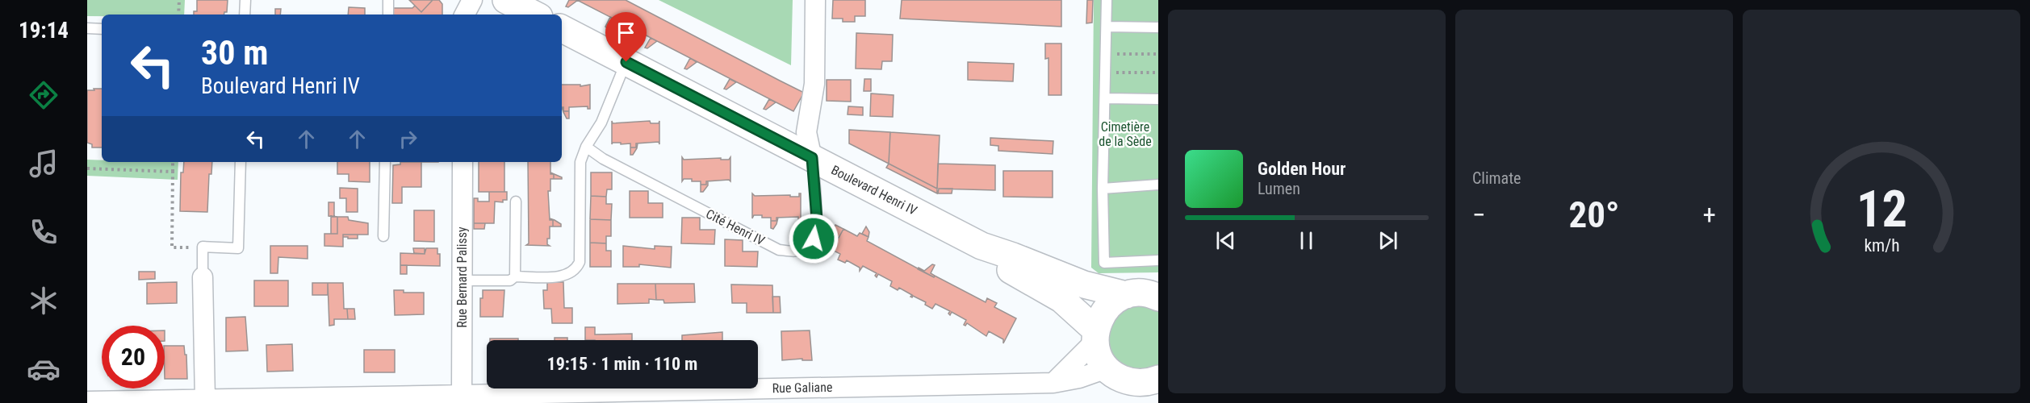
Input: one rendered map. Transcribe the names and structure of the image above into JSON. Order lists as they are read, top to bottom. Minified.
{"streets":{"street":["Boulevard Henri IV","Rue Bernard Palissy","Rue Galiane"],"lane":["Cité Henri IV"]},"crossings":[["Boulevard Henri IV","Cité Henri IV"],["Rue Bernard Palissy","Rue Galiane"]],"parks":["Cimetière de la Sède"],"page":{"tabs":"19:14","tile":"Climate","turn":["30 m","Boulevard Henri IV"],"song":["Golden Hour","Lumen"],"heat":["−","20°","+"],"limit":"20","trip":"19:15 · 1 min · 110 m","gauge":["12","km/h"]}}
